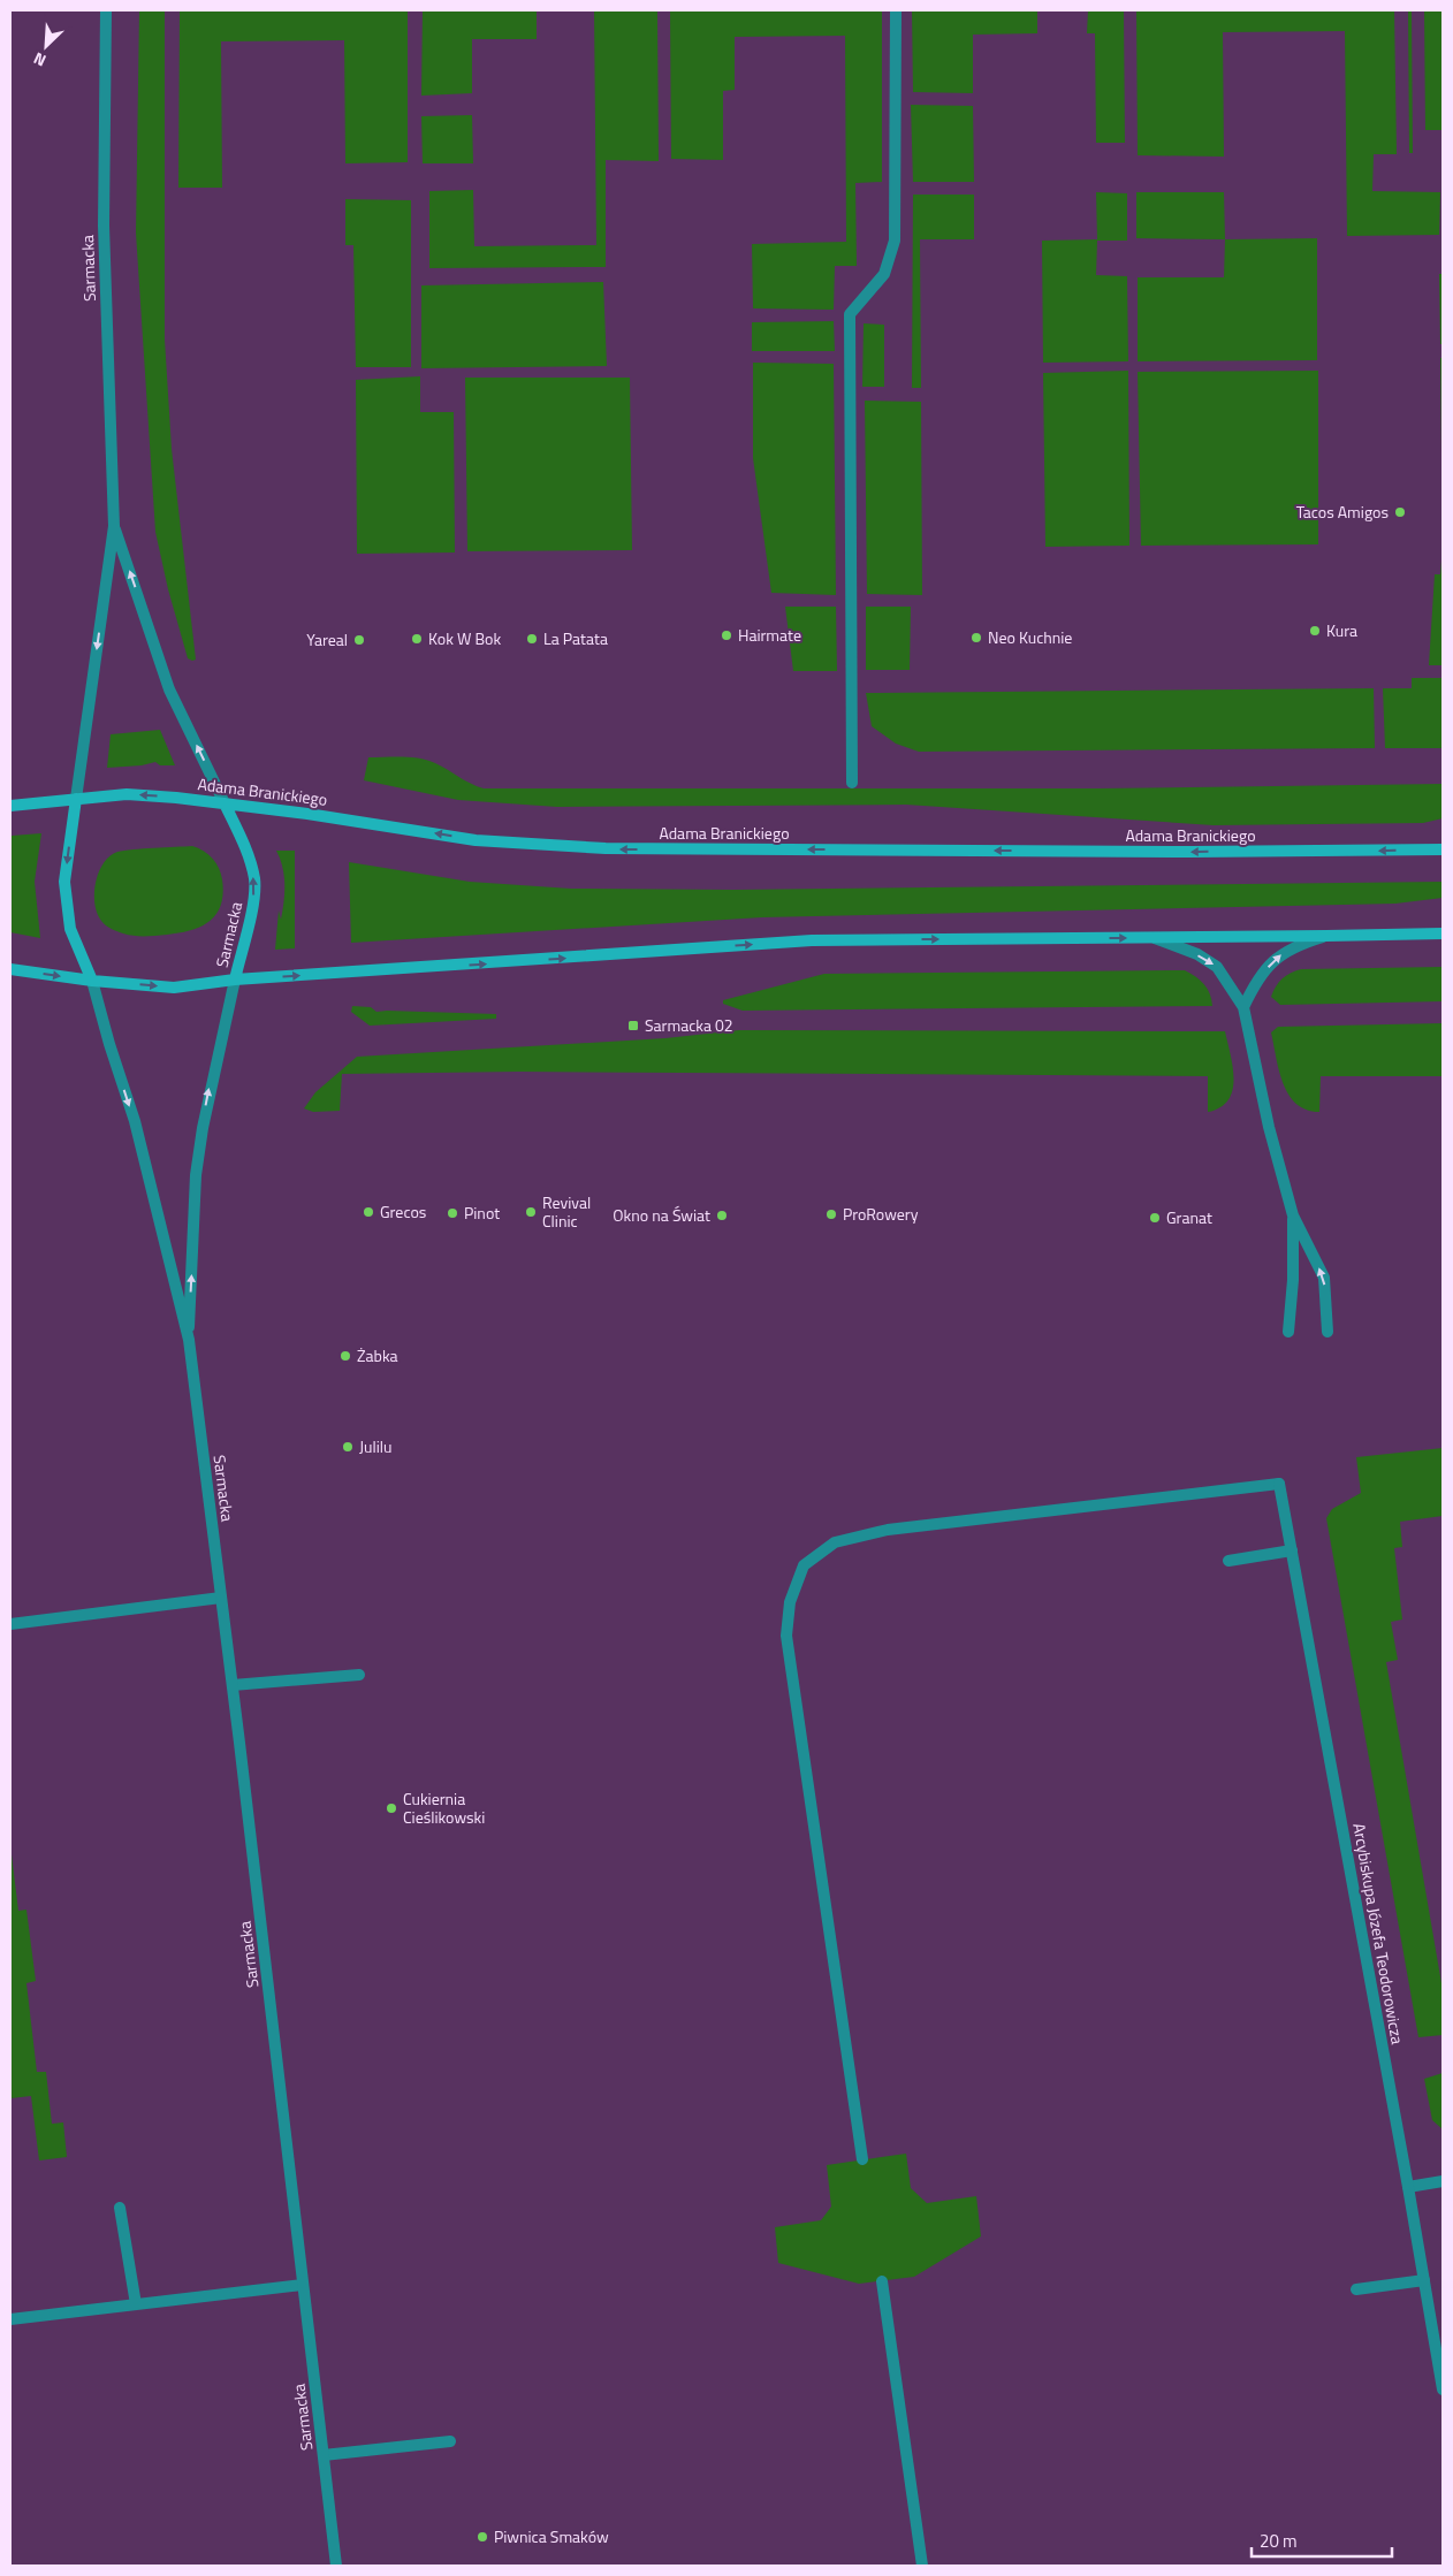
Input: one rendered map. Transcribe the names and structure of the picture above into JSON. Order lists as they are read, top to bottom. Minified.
{"streets":{"main road":["Sarmacka","Adama Branickiego"],"street":["Arcybiskupa Józefa Teodorowicza"]},"crossings":[["Sarmacka","Adama Branickiego"]],"places":{"other":["Tacos Amigos","Kura","Hairmate","Neo Kuchnie","Kok W Bok","La Patata","Yareal","Grecos","Revival Clinic","Pinot","ProRowery","Okno na Świat","Granat","Żabka","Julilu","Cukiernia Cieślikowski","Piwnica Smaków"],"transit":["Sarmacka 02"]},"scale_bar":"20 m","north":"bottom left"}
